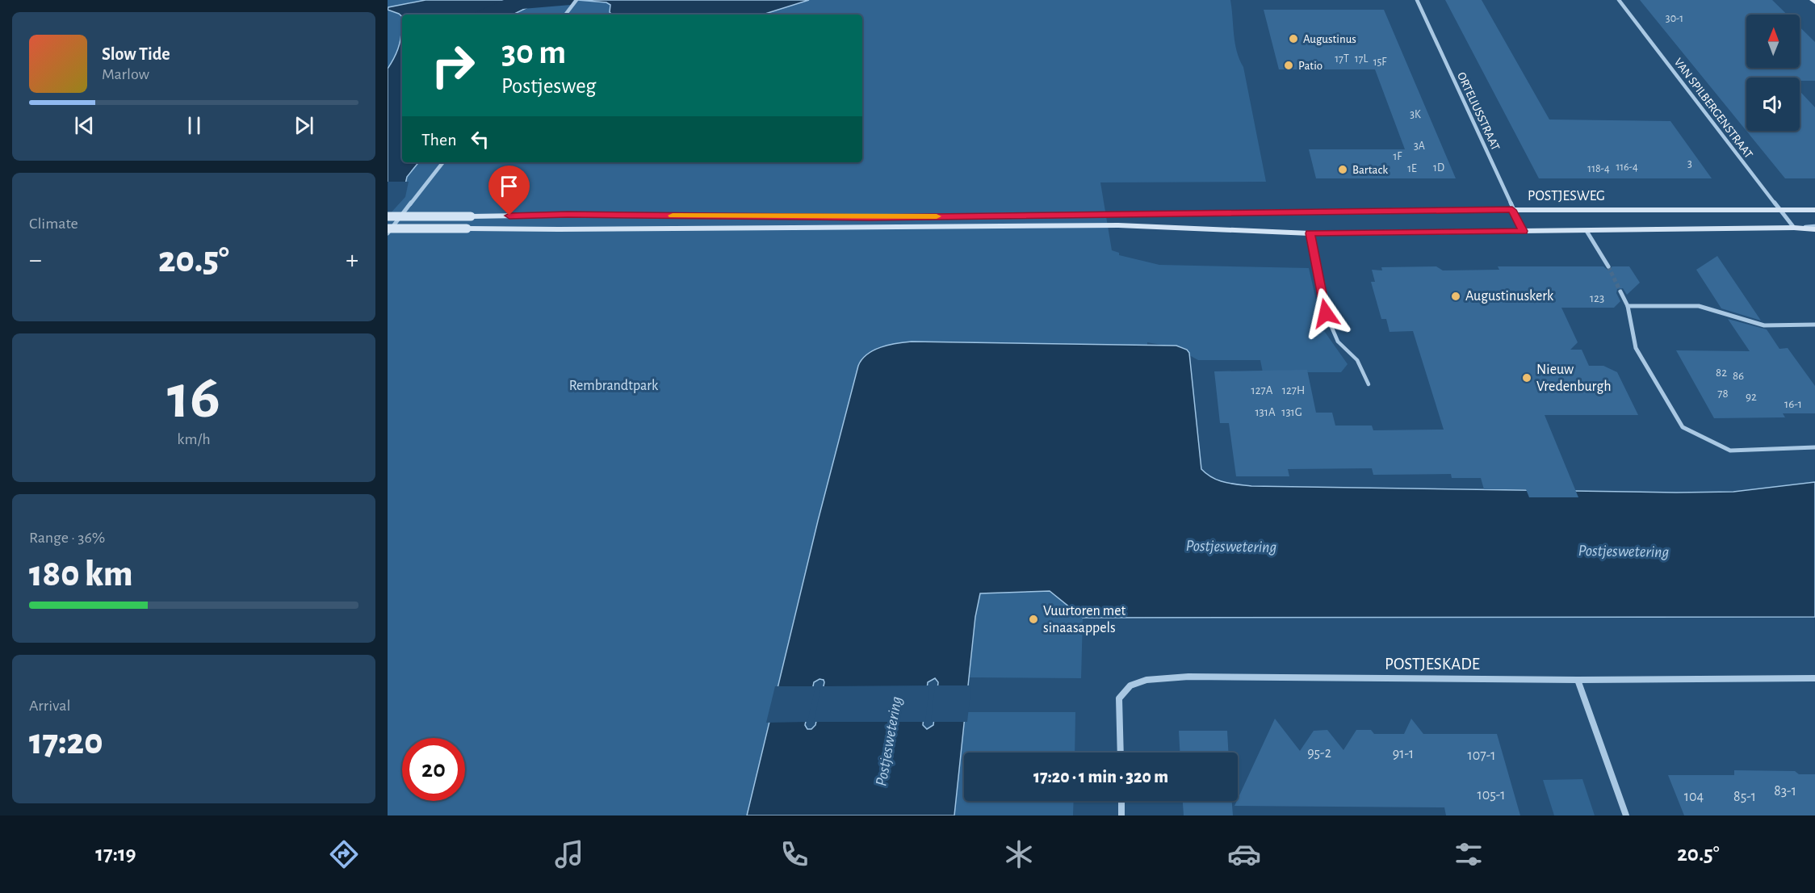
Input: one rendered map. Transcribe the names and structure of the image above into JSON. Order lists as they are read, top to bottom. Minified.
{"streets":{"street":["VAN SPILBERGENSTRAAT","ORTELIUSSTRAAT","POSTJESWEG","POSTJESKADE"]},"crossings":[["VAN SPILBERGENSTRAAT","POSTJESWEG"],["ORTELIUSSTRAAT","POSTJESWEG"]],"water":["Postjeswetering"],"parks":["Rembrandtpark"],"places":["Augustinus","Patio","Bartack","Augustinuskerk","Nieuw Vredenburgh","Vuurtoren met sinaasappels"],"house_numbers":["30-1","17T","17L","15F","3K","3A","1F","3","116-4","1D","1E","118-4","123","82","86","127A","127H","78","92","16-1","131A","131G","95-2","91-1","107-1","83-1","105-1","104","85-1"],"north":"top","page":{"turn":["30 m","Postjesweg"],"song":["Slow Tide","Marlow"],"then":"Then","tile":["Climate",["16","km/h"],["Range · 36%","180 km"],["Arrival","17:20"]],"heat":["−","20.5°","+"],"limit":"20","trip":"17:20 · 1 min · 320 m","tabs":["17:19","20.5°"]}}
